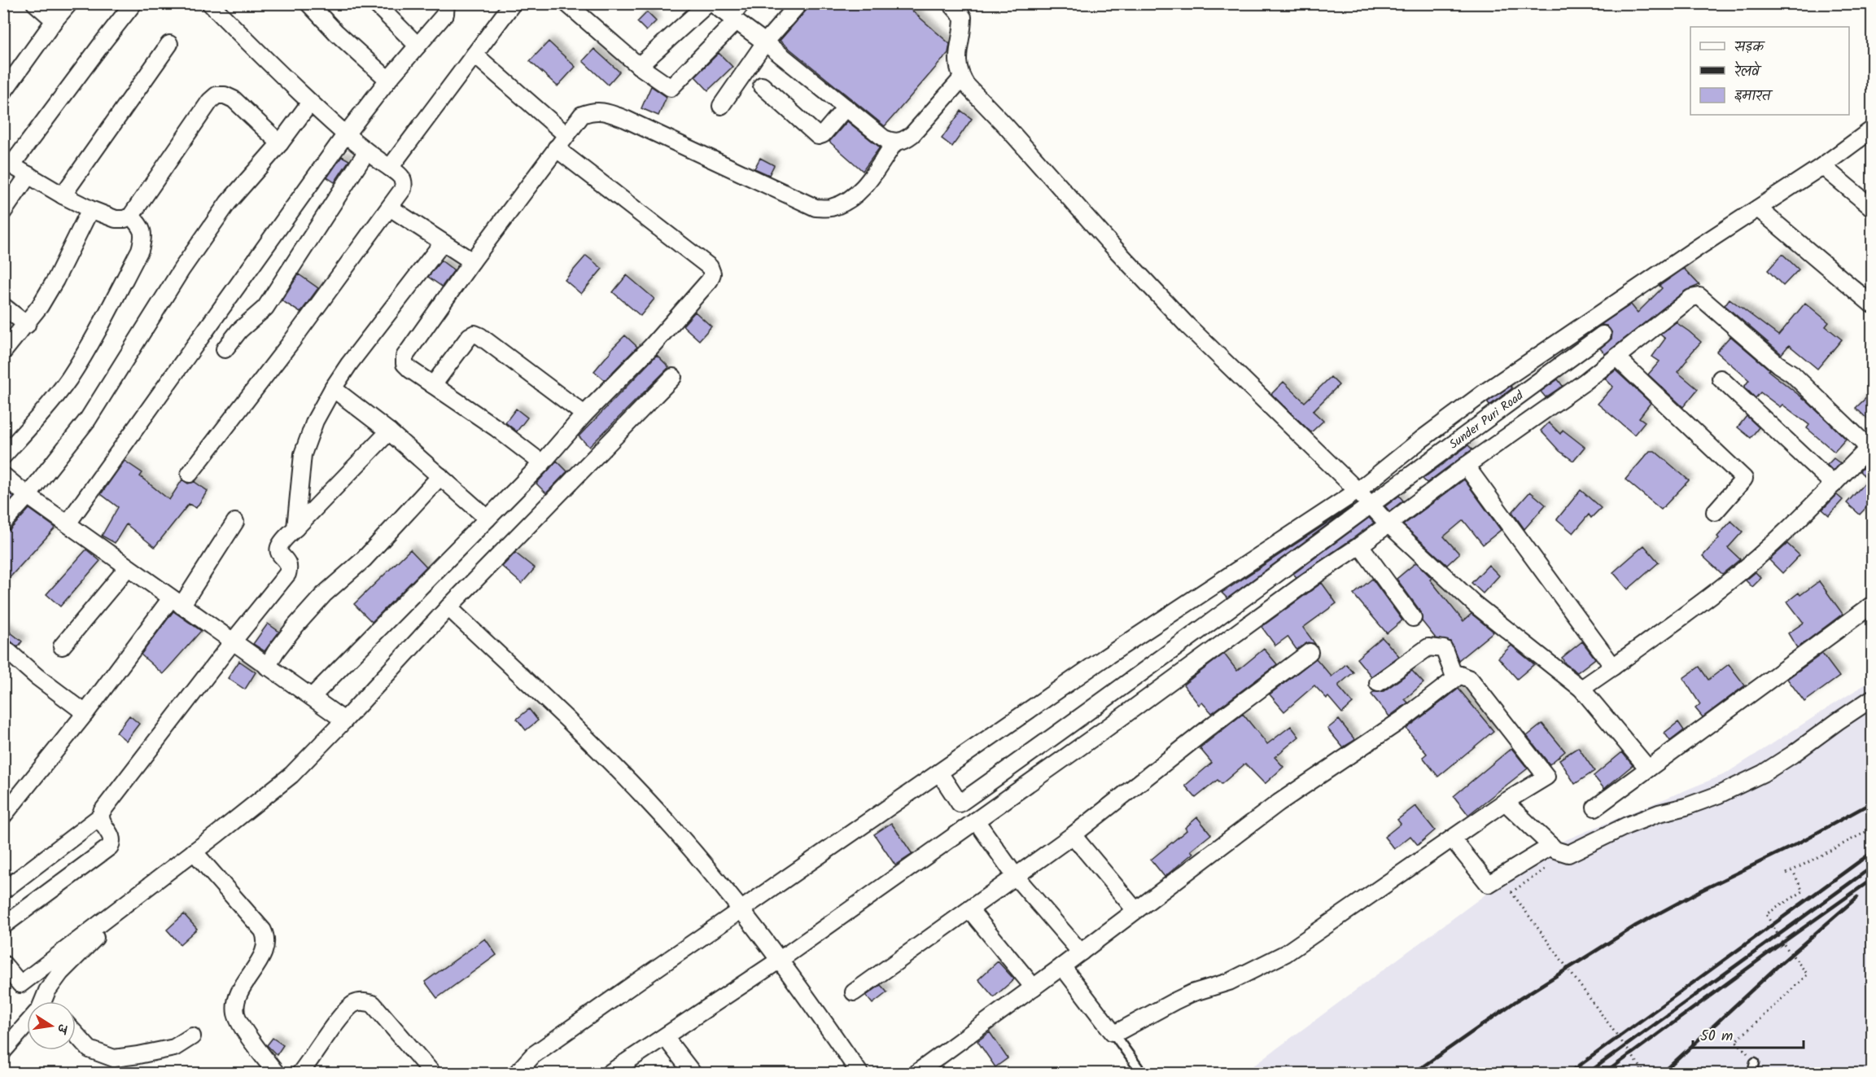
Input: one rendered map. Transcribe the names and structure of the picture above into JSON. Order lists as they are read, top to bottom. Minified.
{"streets":{"street":["Sunder Puri Road"]},"legend":["सड़क","रेलवे","इमारत"],"scale_bar":"50 m","north":"right"}
